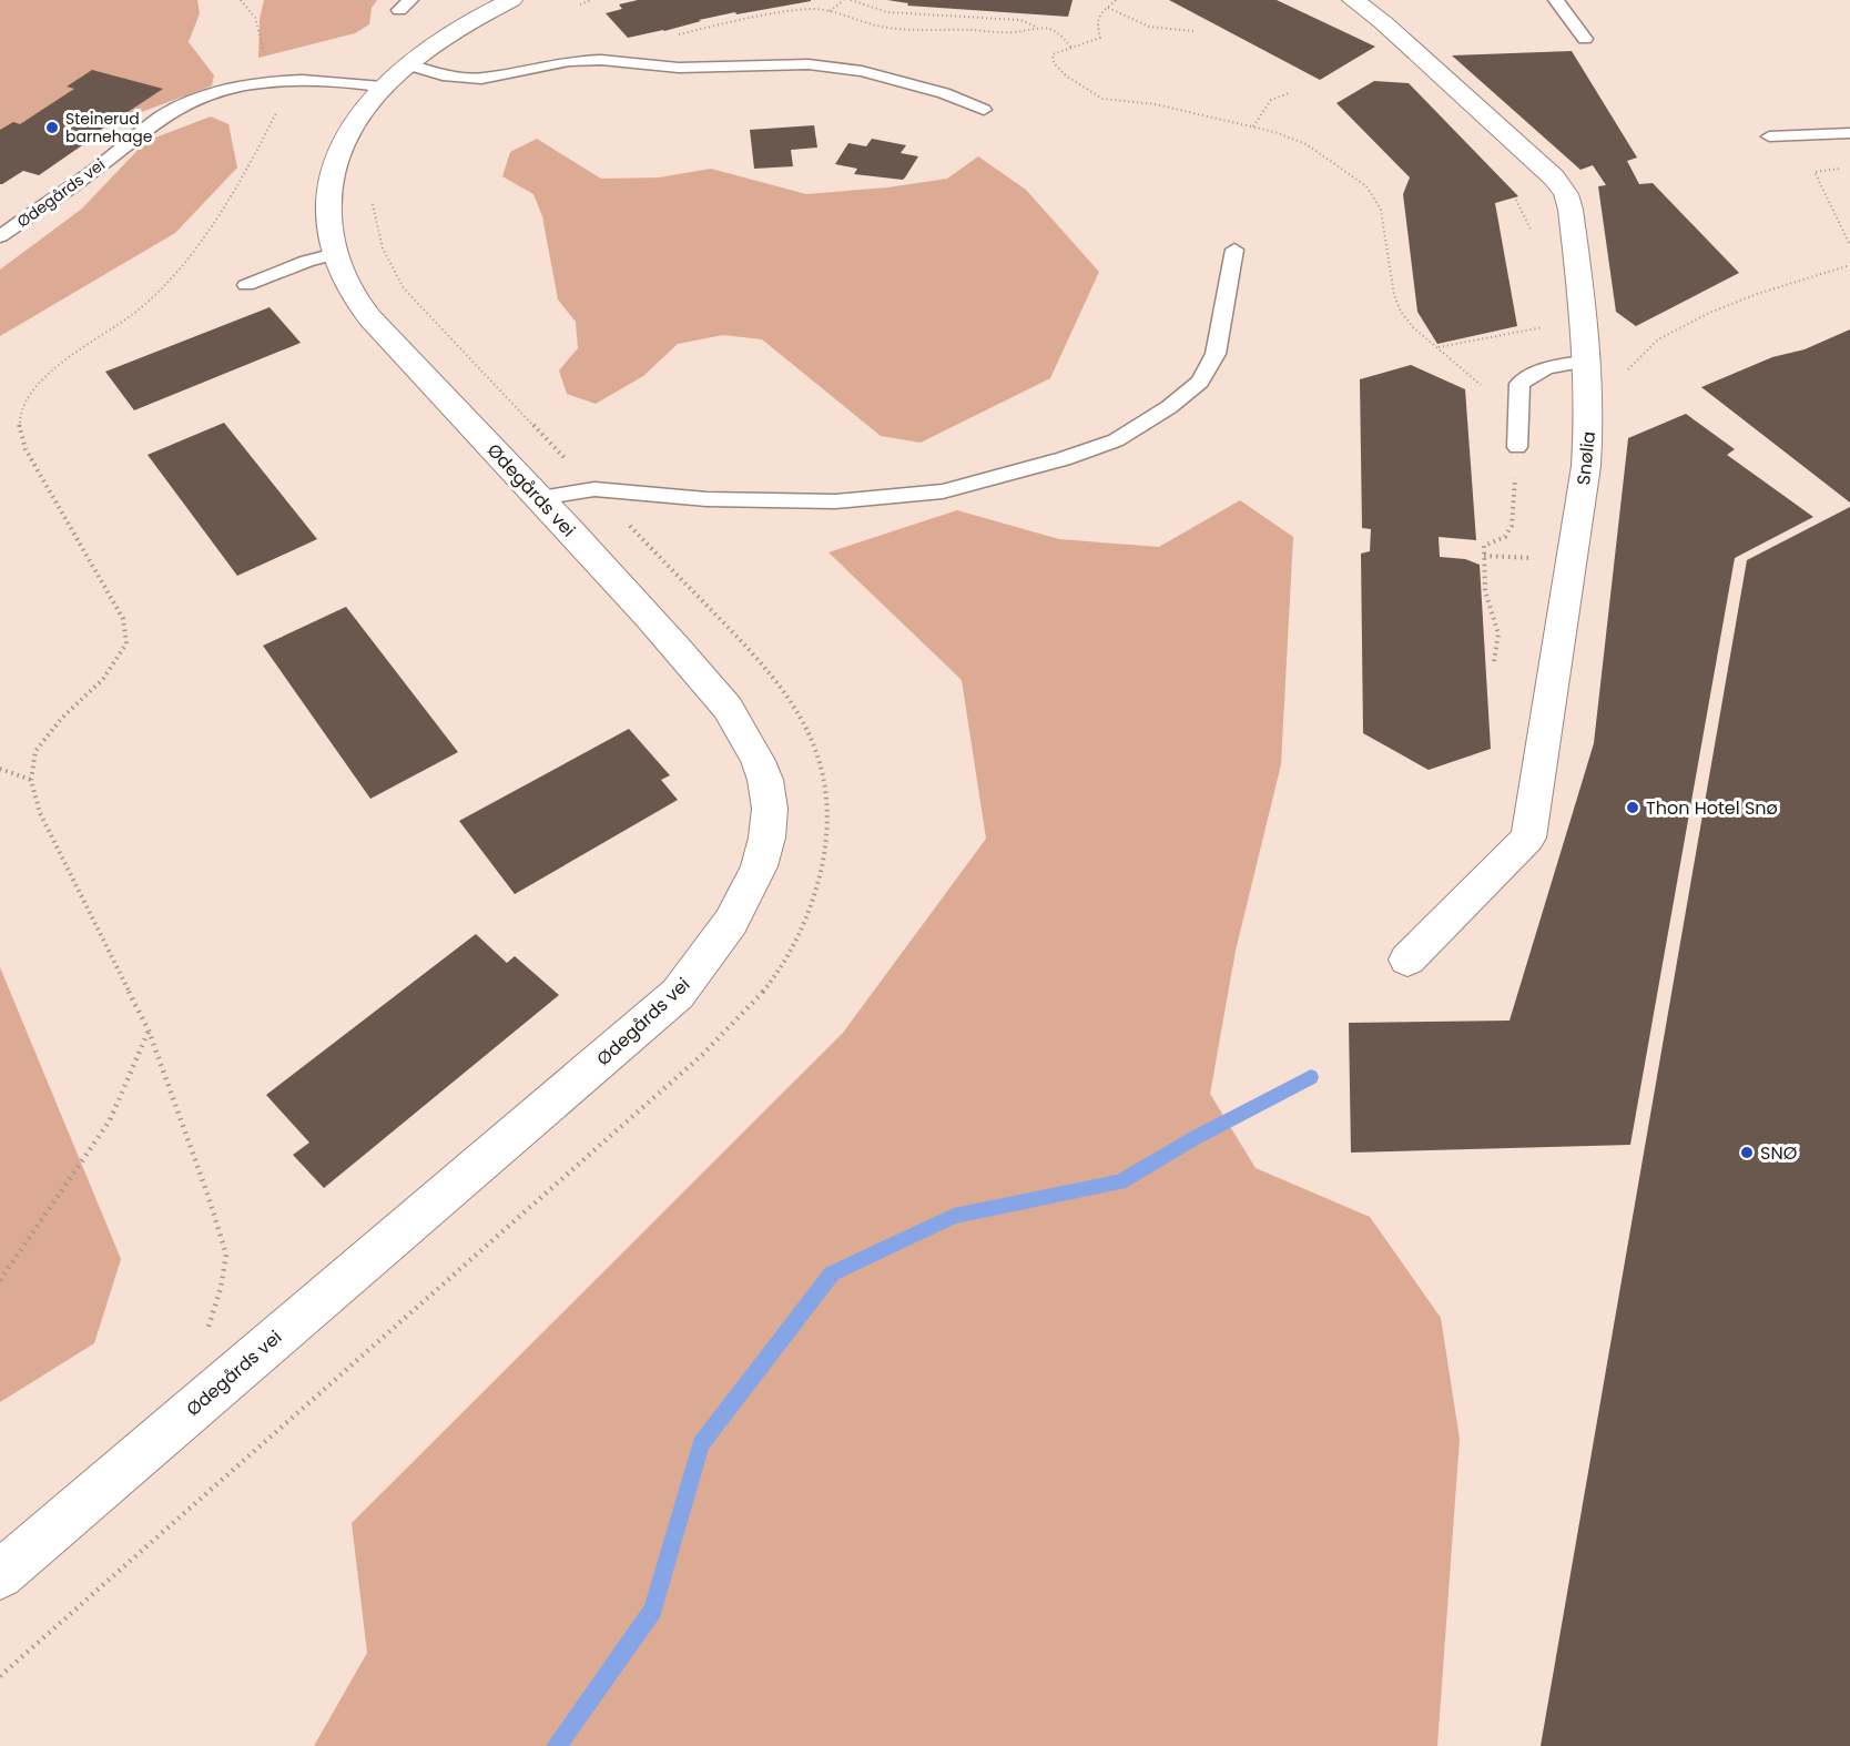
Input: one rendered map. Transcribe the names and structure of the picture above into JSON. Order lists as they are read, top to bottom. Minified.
{"streets":{"street":["Ødegårds vei","Snølia"]},"places":["Steinerud barnehage","Thon Hotel Snø","SNØ"]}
